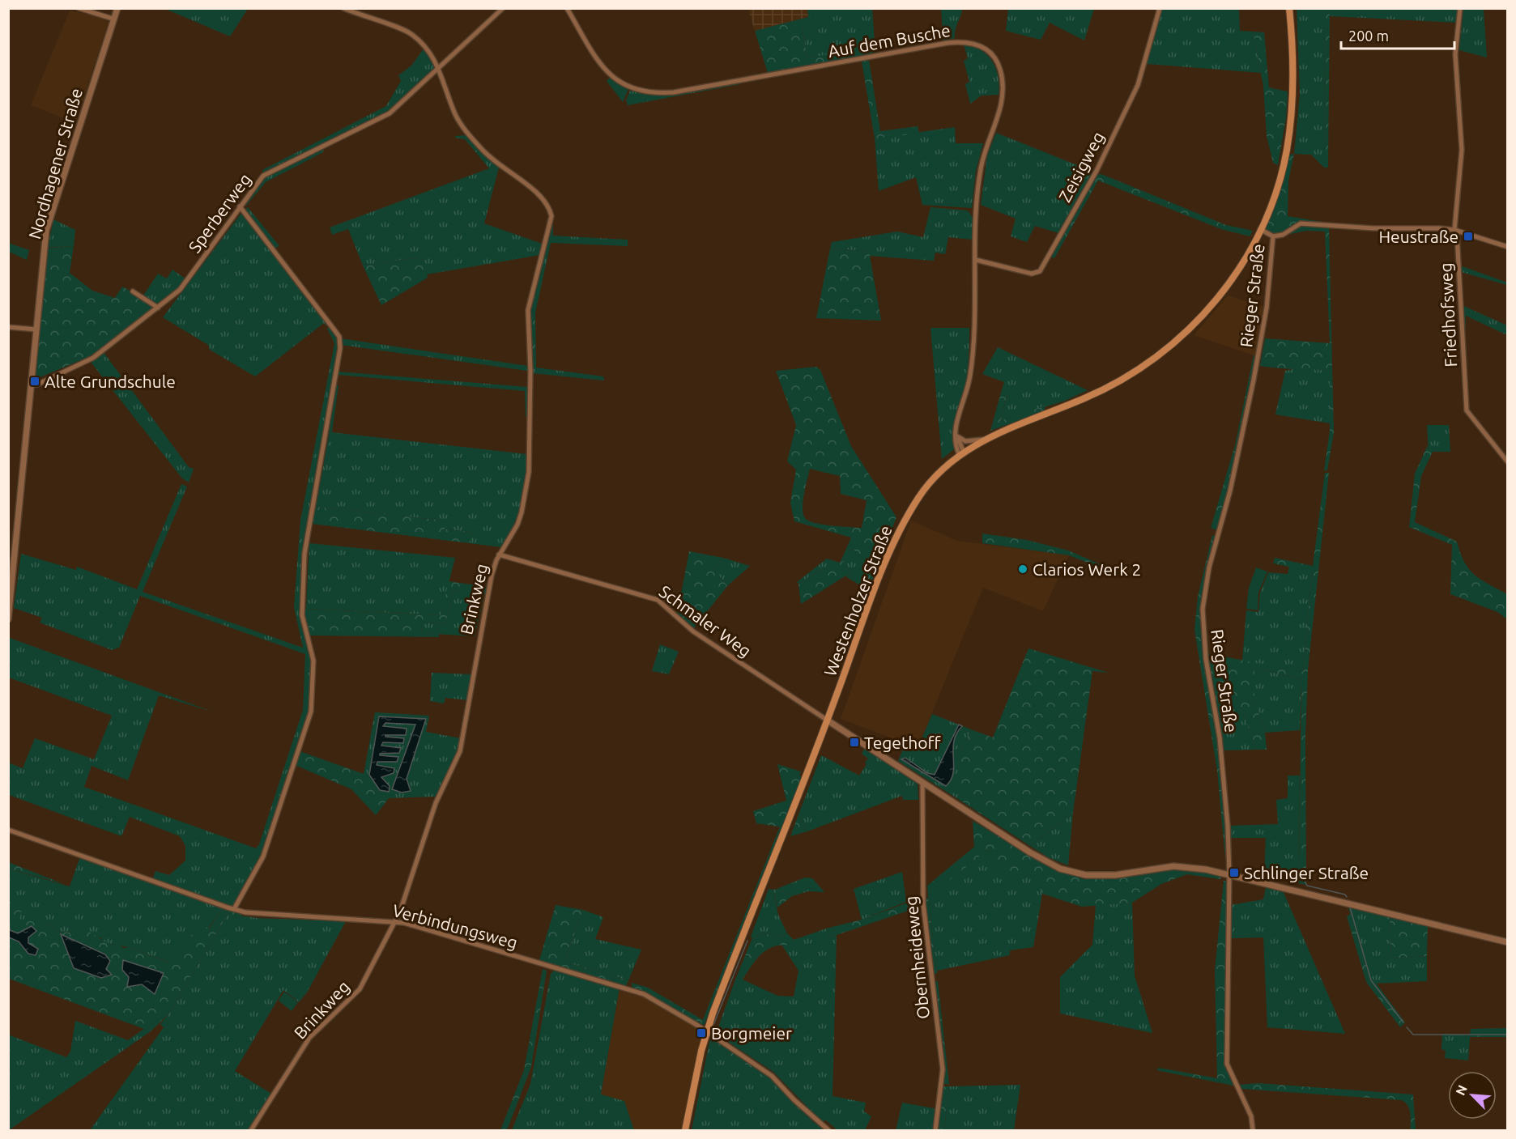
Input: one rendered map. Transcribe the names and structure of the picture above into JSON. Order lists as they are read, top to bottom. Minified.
{"streets":{"main road":["Westenholzer Straße"],"street":["Auf dem Busche","Nordhagener Straße","Zeisigweg","Sperberweg","Rieger Straße","Friedhofsweg","Brinkweg","Schmaler Weg","Verbindungsweg","Obernheideweg"]},"crossings":[["Auf dem Busche","Zeisigweg"],["Nordhagener Straße","Sperberweg"],["Sperberweg","Brinkweg"],["Brinkweg","Schmaler Weg"],["Brinkweg","Verbindungsweg"],["Westenholzer Straße","Schmaler Weg"],["Westenholzer Straße","Verbindungsweg"]],"places":{"transit":["Heustraße","Alte Grundschule","Tegethoff","Schlinger Straße","Borgmeier"],"other":["Clarios Werk 2"]},"scale_bar":"200 m","north":"top left"}
